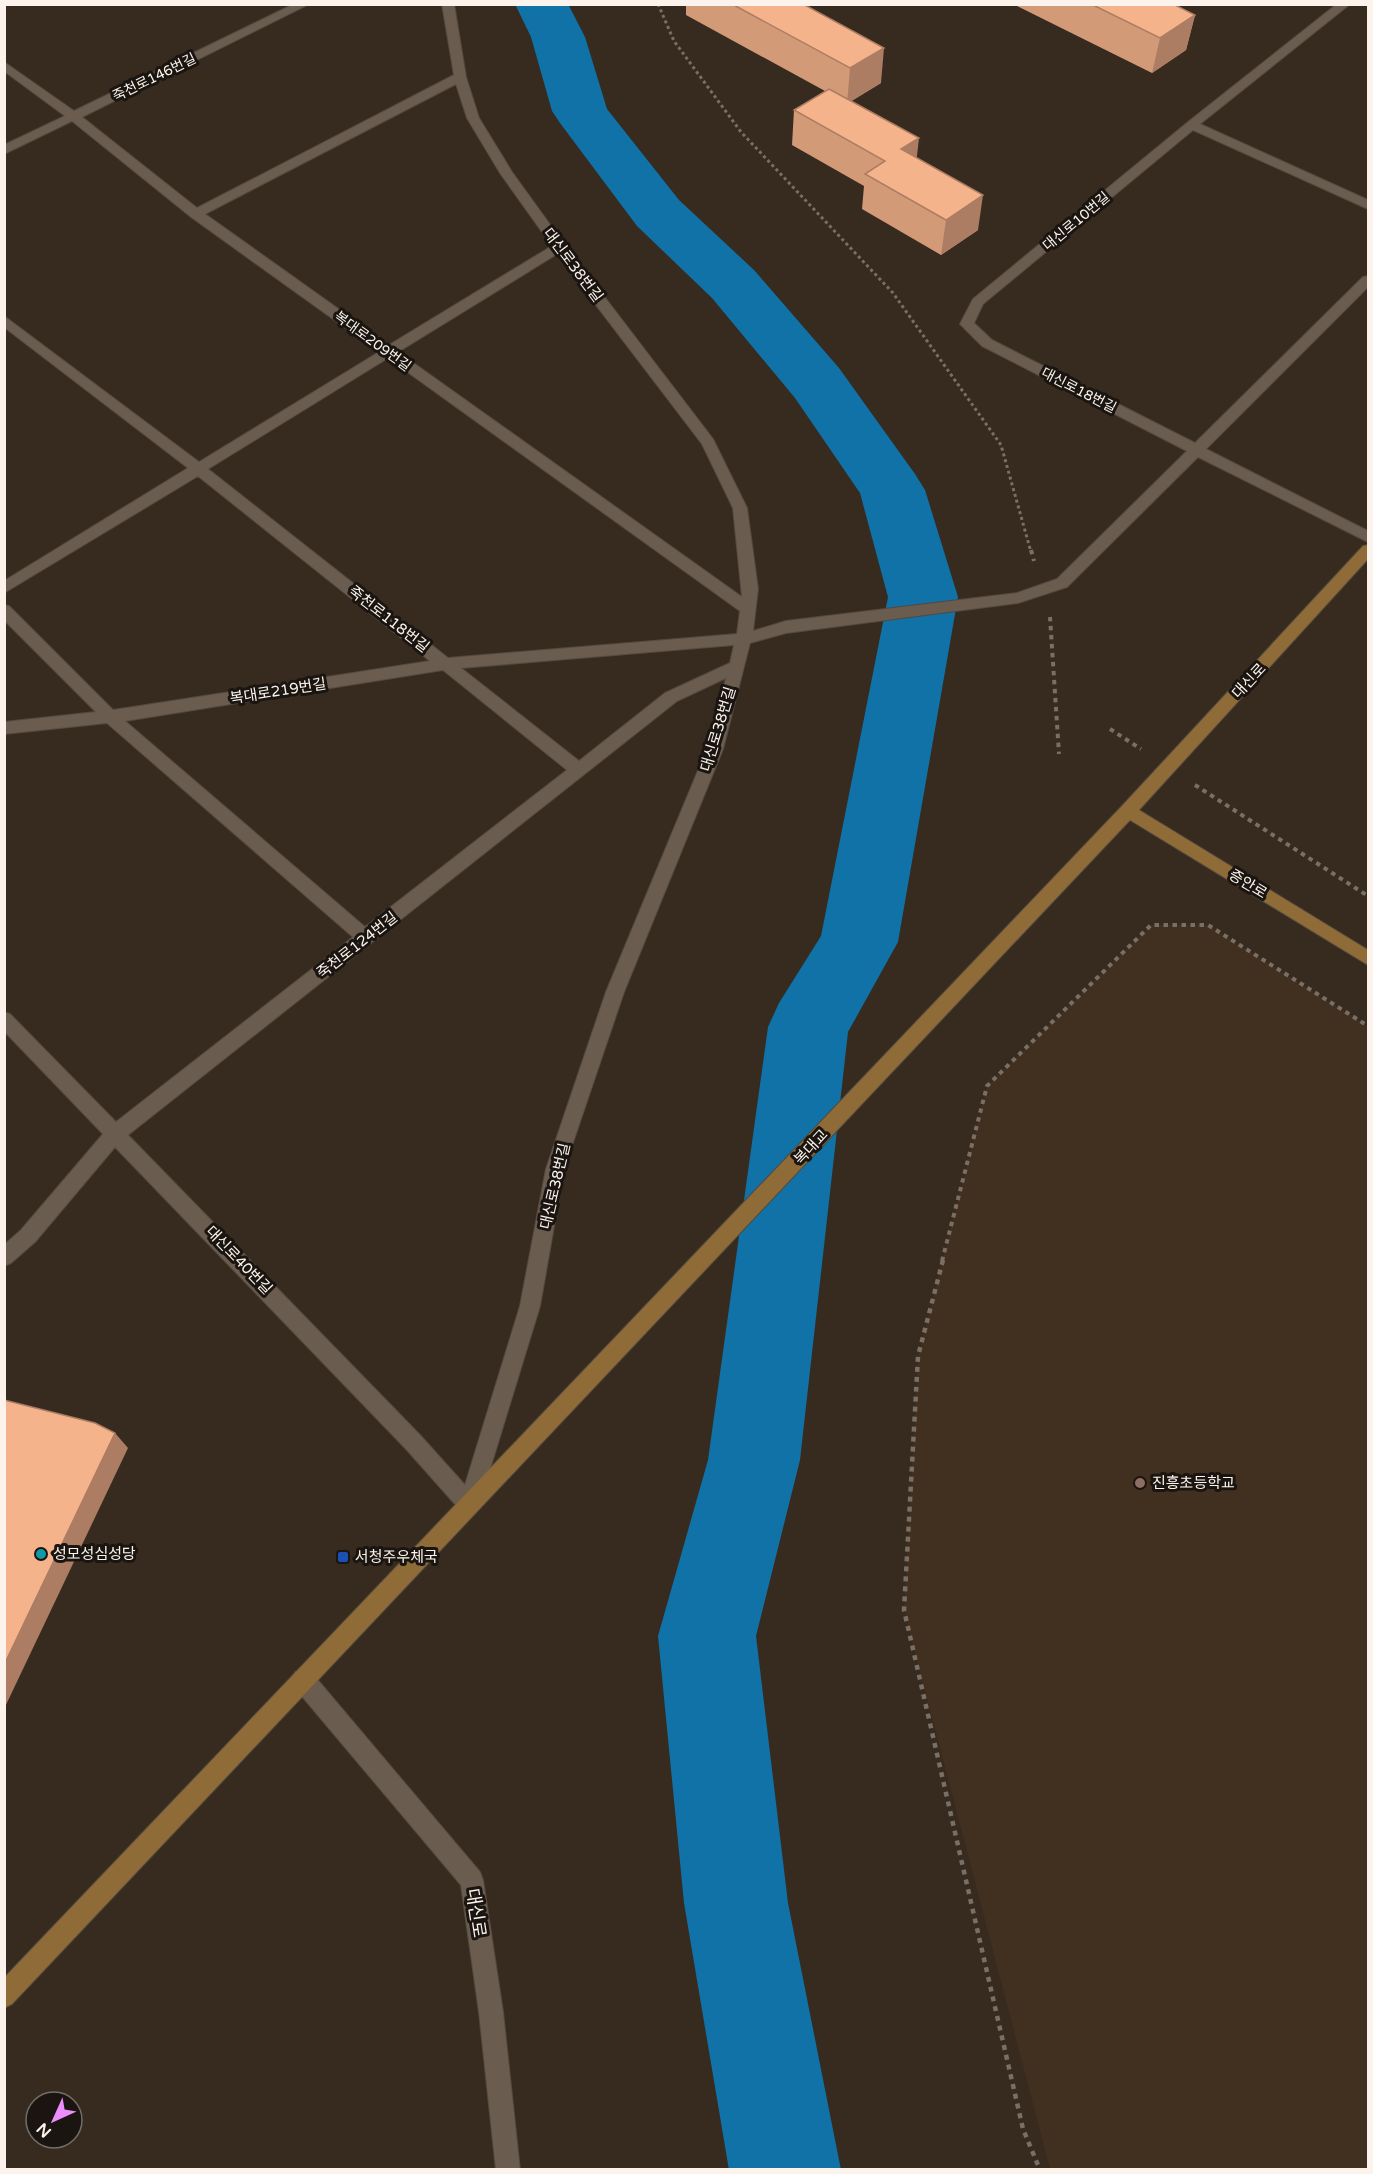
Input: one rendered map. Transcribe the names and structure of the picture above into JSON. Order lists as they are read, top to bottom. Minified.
{"streets":{"street":["죽천로146번길","대신로10번길","대신로38번길","복대로209번길","대신로18번길","죽천로118번길","대신로","복대로219번길","증안로","죽천로124번길","복대교","대신로40번길"]},"crossings":[["죽천로146번길","복대로209번길"],["대신로10번길","대신로18번길"],["대신로38번길","복대로209번길"],["대신로38번길","복대로219번길"],["대신로38번길","죽천로124번길"],["대신로38번길","복대교"],["대신로38번길","대신로40번길"],["죽천로118번길","복대로219번길"],["죽천로118번길","죽천로124번길"],["대신로","증안로"],["대신로","복대교"],["증안로","복대교"],["죽천로124번길","대신로40번길"],["복대교","대신로40번길"]],"places":{"other":["진흥초등학교","성모성심성당"],"transit":["서청주우체국"]},"north":"bottom left"}
